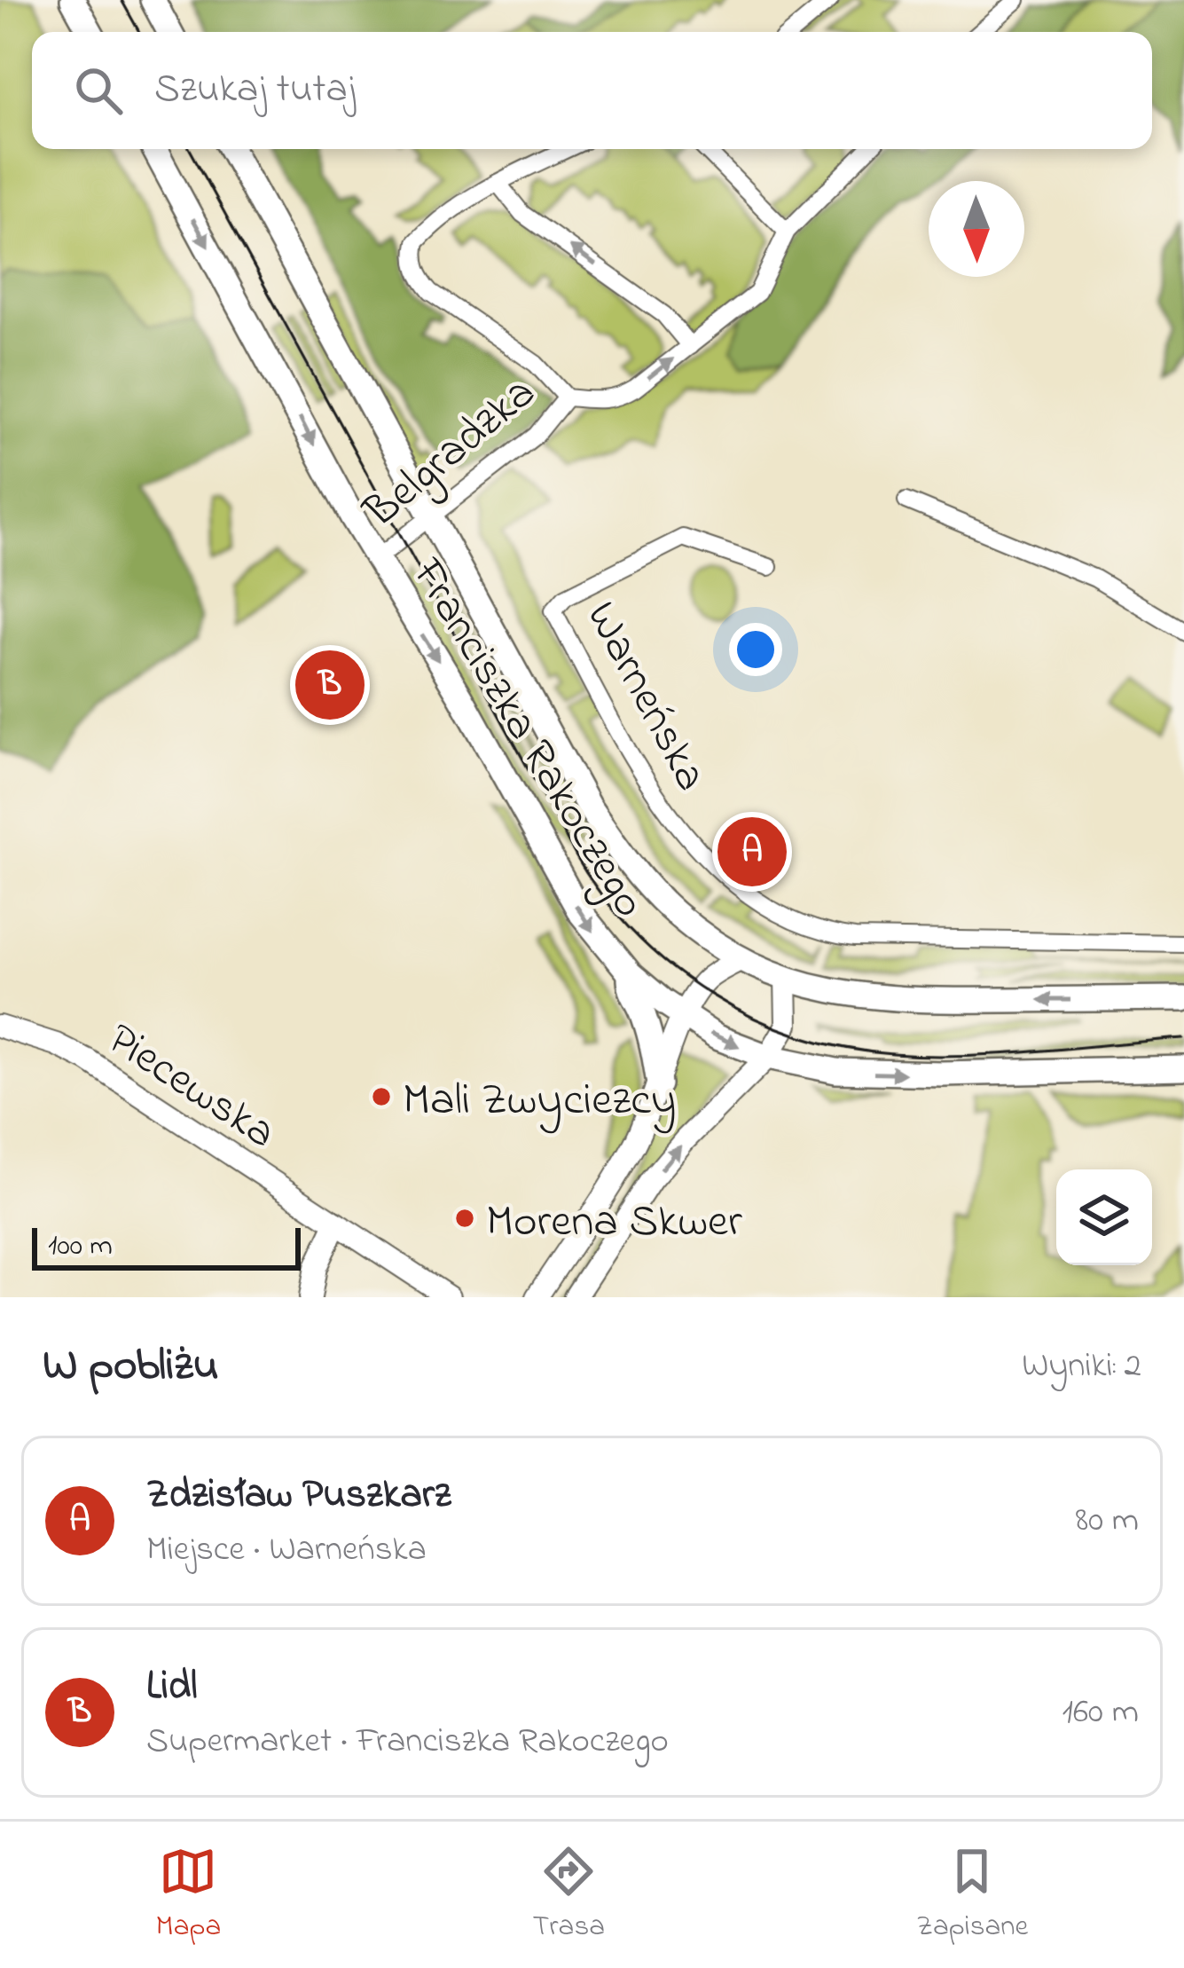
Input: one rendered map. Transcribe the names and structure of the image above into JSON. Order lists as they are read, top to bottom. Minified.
{"streets":{"main road":["Franciszka Rakoczego"],"street":["Belgradzka","Warneńska","Piecewska"]},"crossings":[["Belgradzka","Franciszka Rakoczego"]],"places":["Mali Zwyciezcy","Morena Skwer"],"scale_bar":"100 m","north":"bottom","page":{"search":"Szukaj tutaj","pins":["B","A"],"scale":"100 m","heading":["W pobliżu","Wyniki: 2"],"list":[{"mark":"A","name":"Zdzisław Puszkarz","note":"Miejsce · Warneńska","value":"80 m"},{"mark":"B","name":"Lidl","note":"Supermarket · Franciszka Rakoczego","value":"160 m"}],"nav":["Mapa","Trasa","Zapisane"]}}
